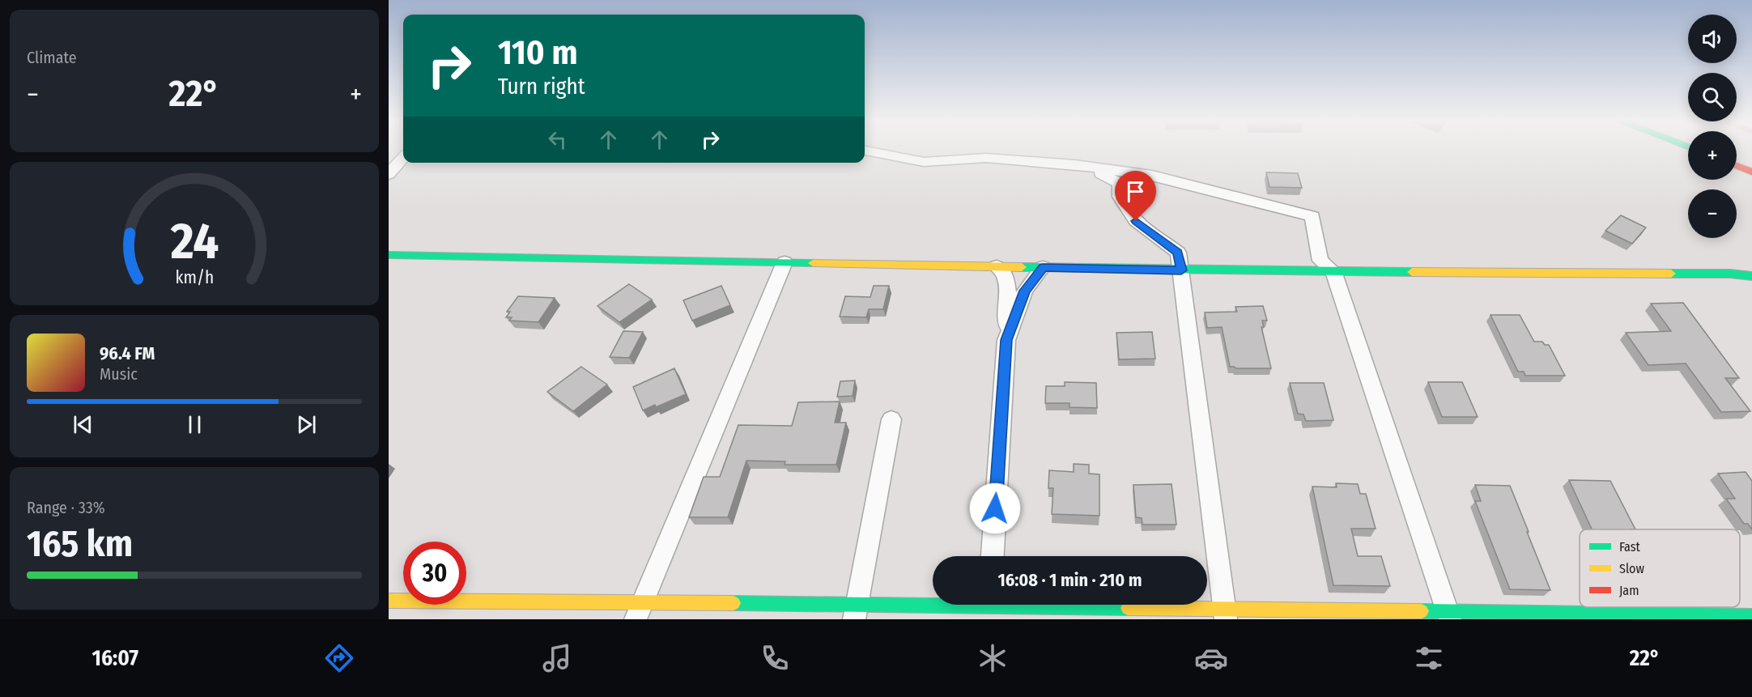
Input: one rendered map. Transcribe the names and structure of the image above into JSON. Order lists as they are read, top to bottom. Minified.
{"legend":["Fast","Slow","Jam"],"page":{"tile":["Climate",["Range · 33%","165 km"]],"map_buttons":["+","−"],"turn":["110 m","Turn right"],"heat":["−","22°","+"],"song":["96.4 FM","Music"],"limit":"30","trip":"16:08 · 1 min · 210 m","tabs":["16:07","22°"],"gauge":["24","km/h"]}}
